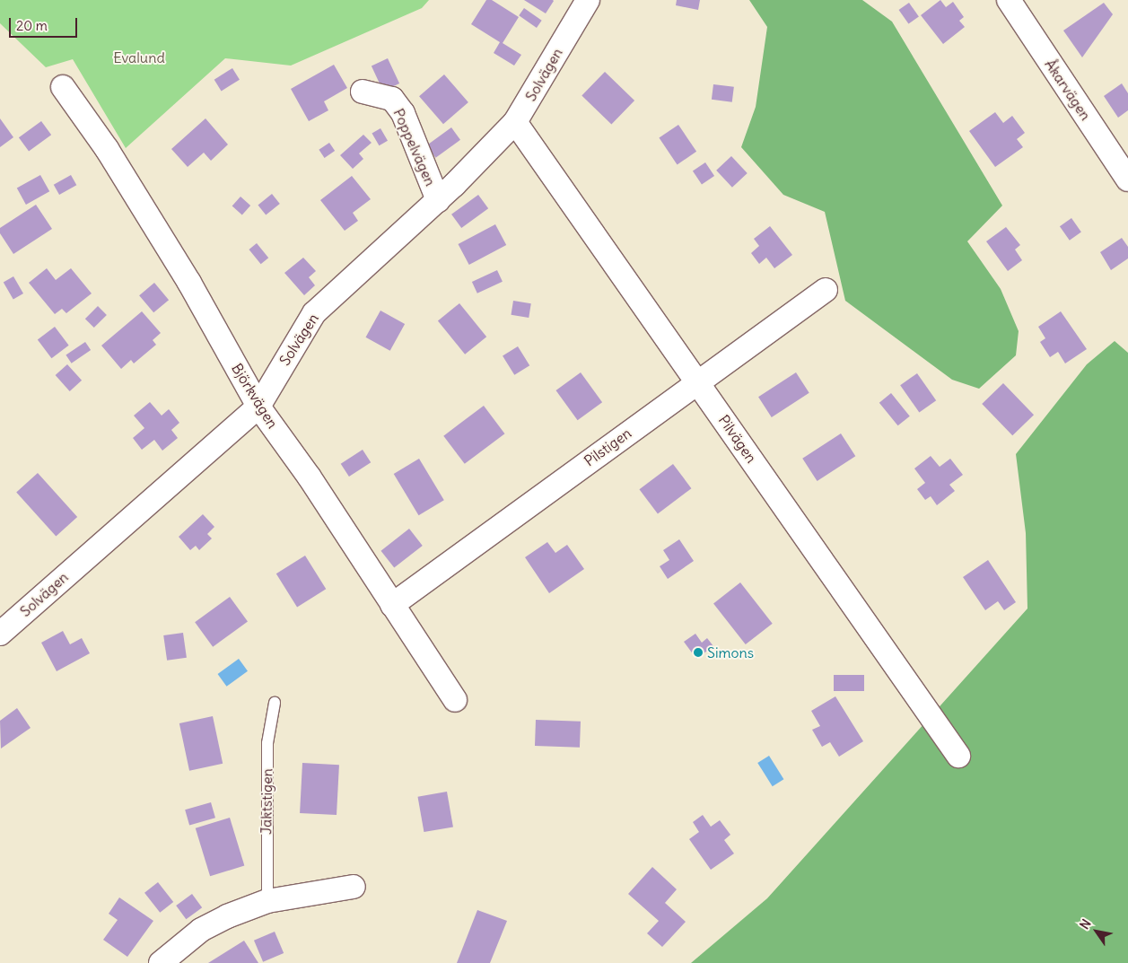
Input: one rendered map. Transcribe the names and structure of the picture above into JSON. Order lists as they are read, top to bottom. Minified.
{"streets":{"street":["Solvägen","Åkarvägen","Poppelvägen","Björkvägen","Pilvägen","Pilstigen"],"lane":["Jaktstigen"]},"crossings":[["Solvägen","Poppelvägen"],["Solvägen","Björkvägen"],["Solvägen","Pilvägen"],["Björkvägen","Pilstigen"],["Pilvägen","Pilstigen"]],"parks":["Evalund"],"places":["Simons"],"scale_bar":"20 m","north":"top left"}
